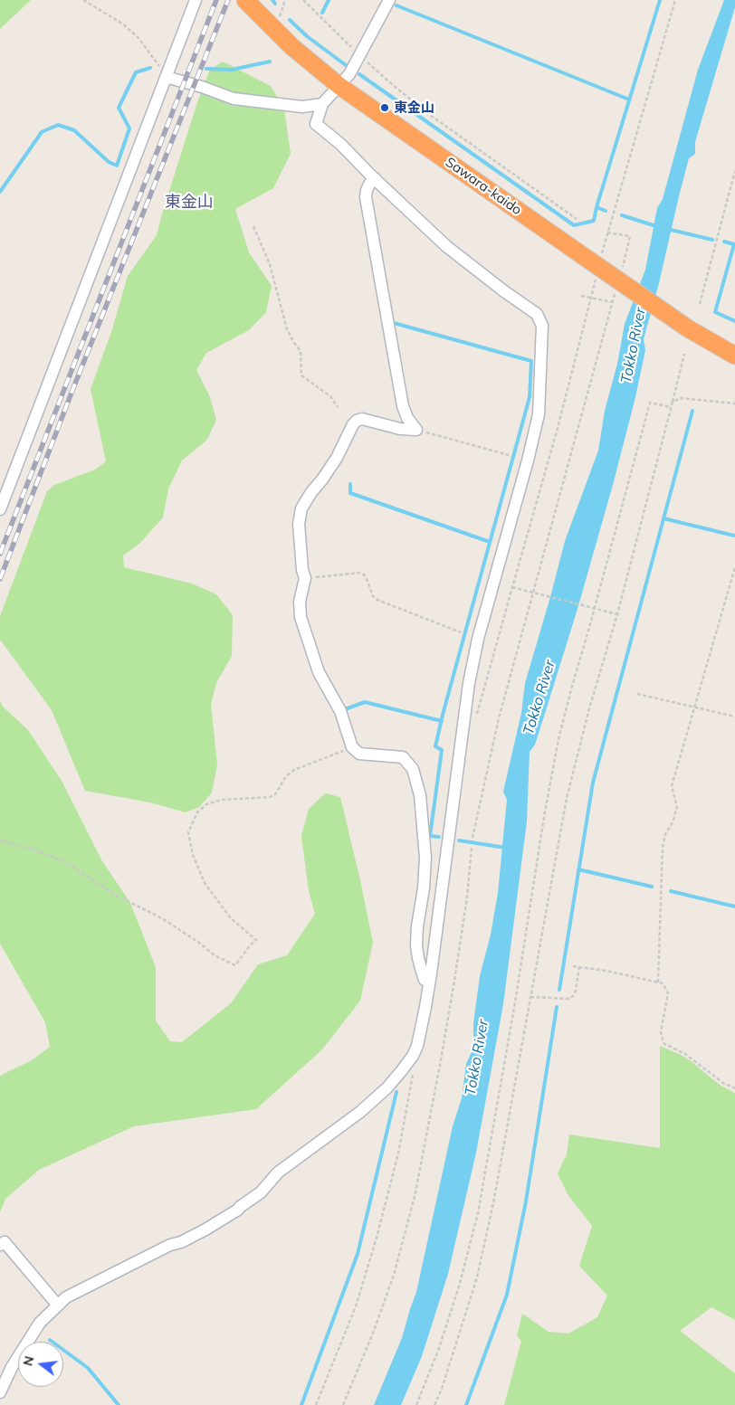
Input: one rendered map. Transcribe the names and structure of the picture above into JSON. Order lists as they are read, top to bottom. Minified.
{"streets":{"highway":["Sawara-kaido"]},"districts":["東金山"],"water":["Tokko River"],"places":["東金山"],"north":"left"}
